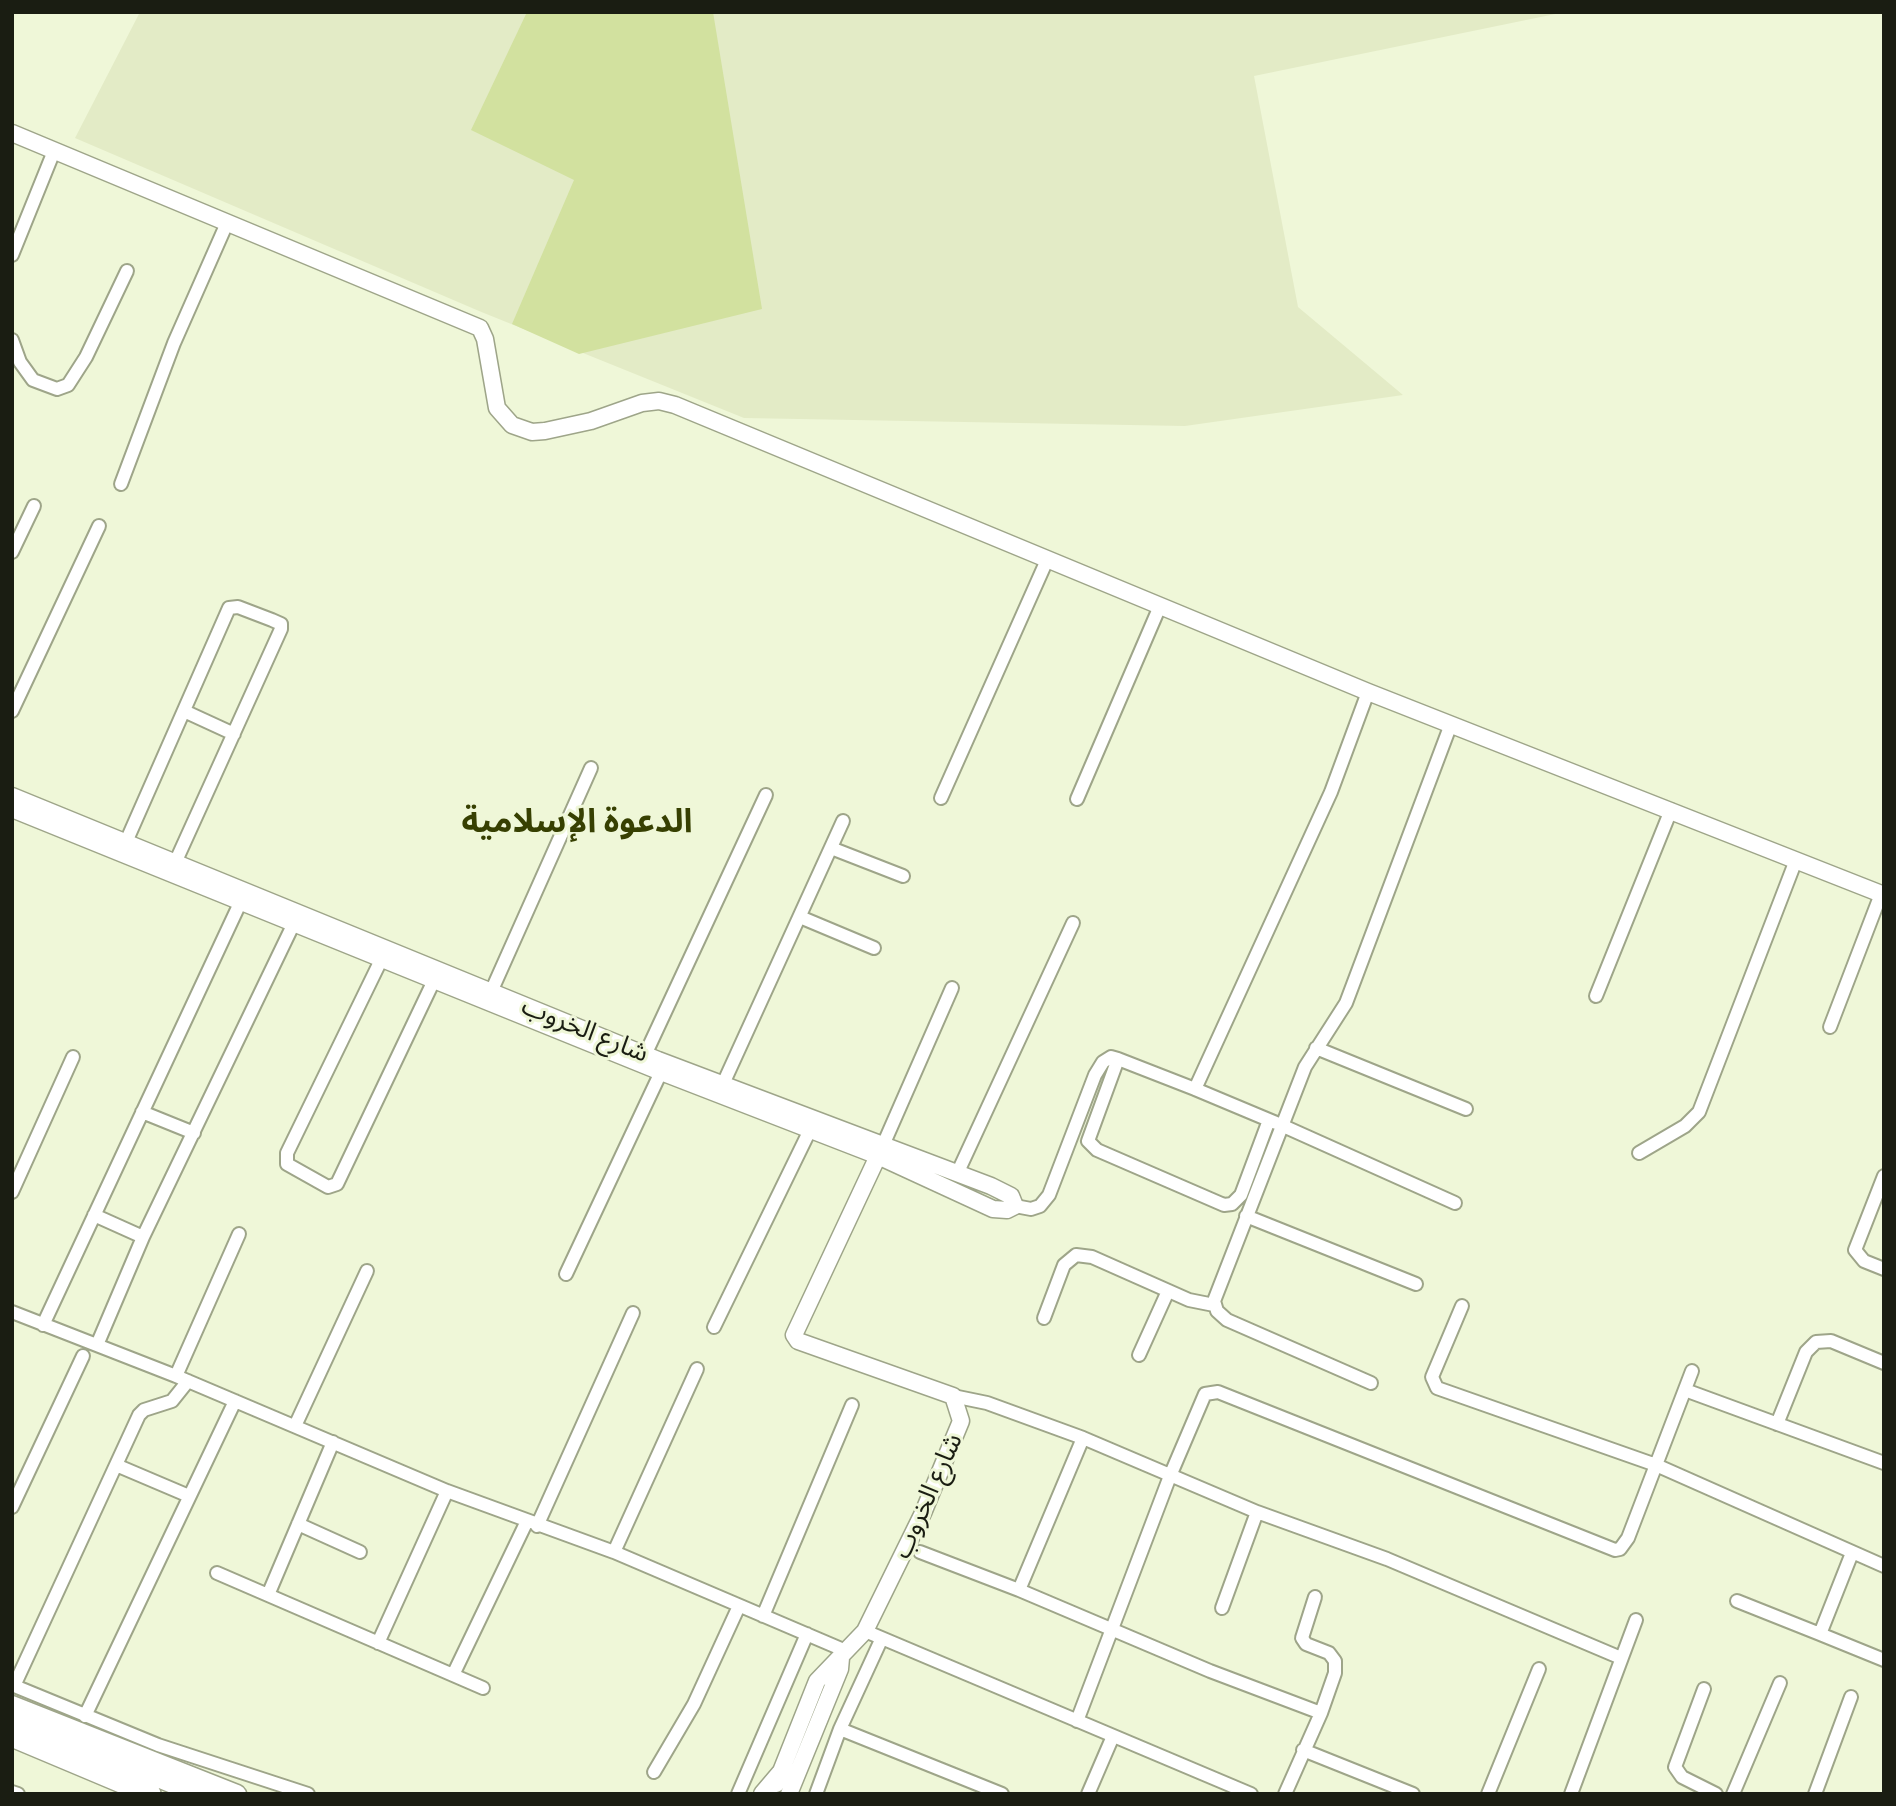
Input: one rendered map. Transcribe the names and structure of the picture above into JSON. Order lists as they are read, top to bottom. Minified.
{"streets":{"main road":["شارع الخروب"]},"districts":["الدعوة الإسلامية"]}
